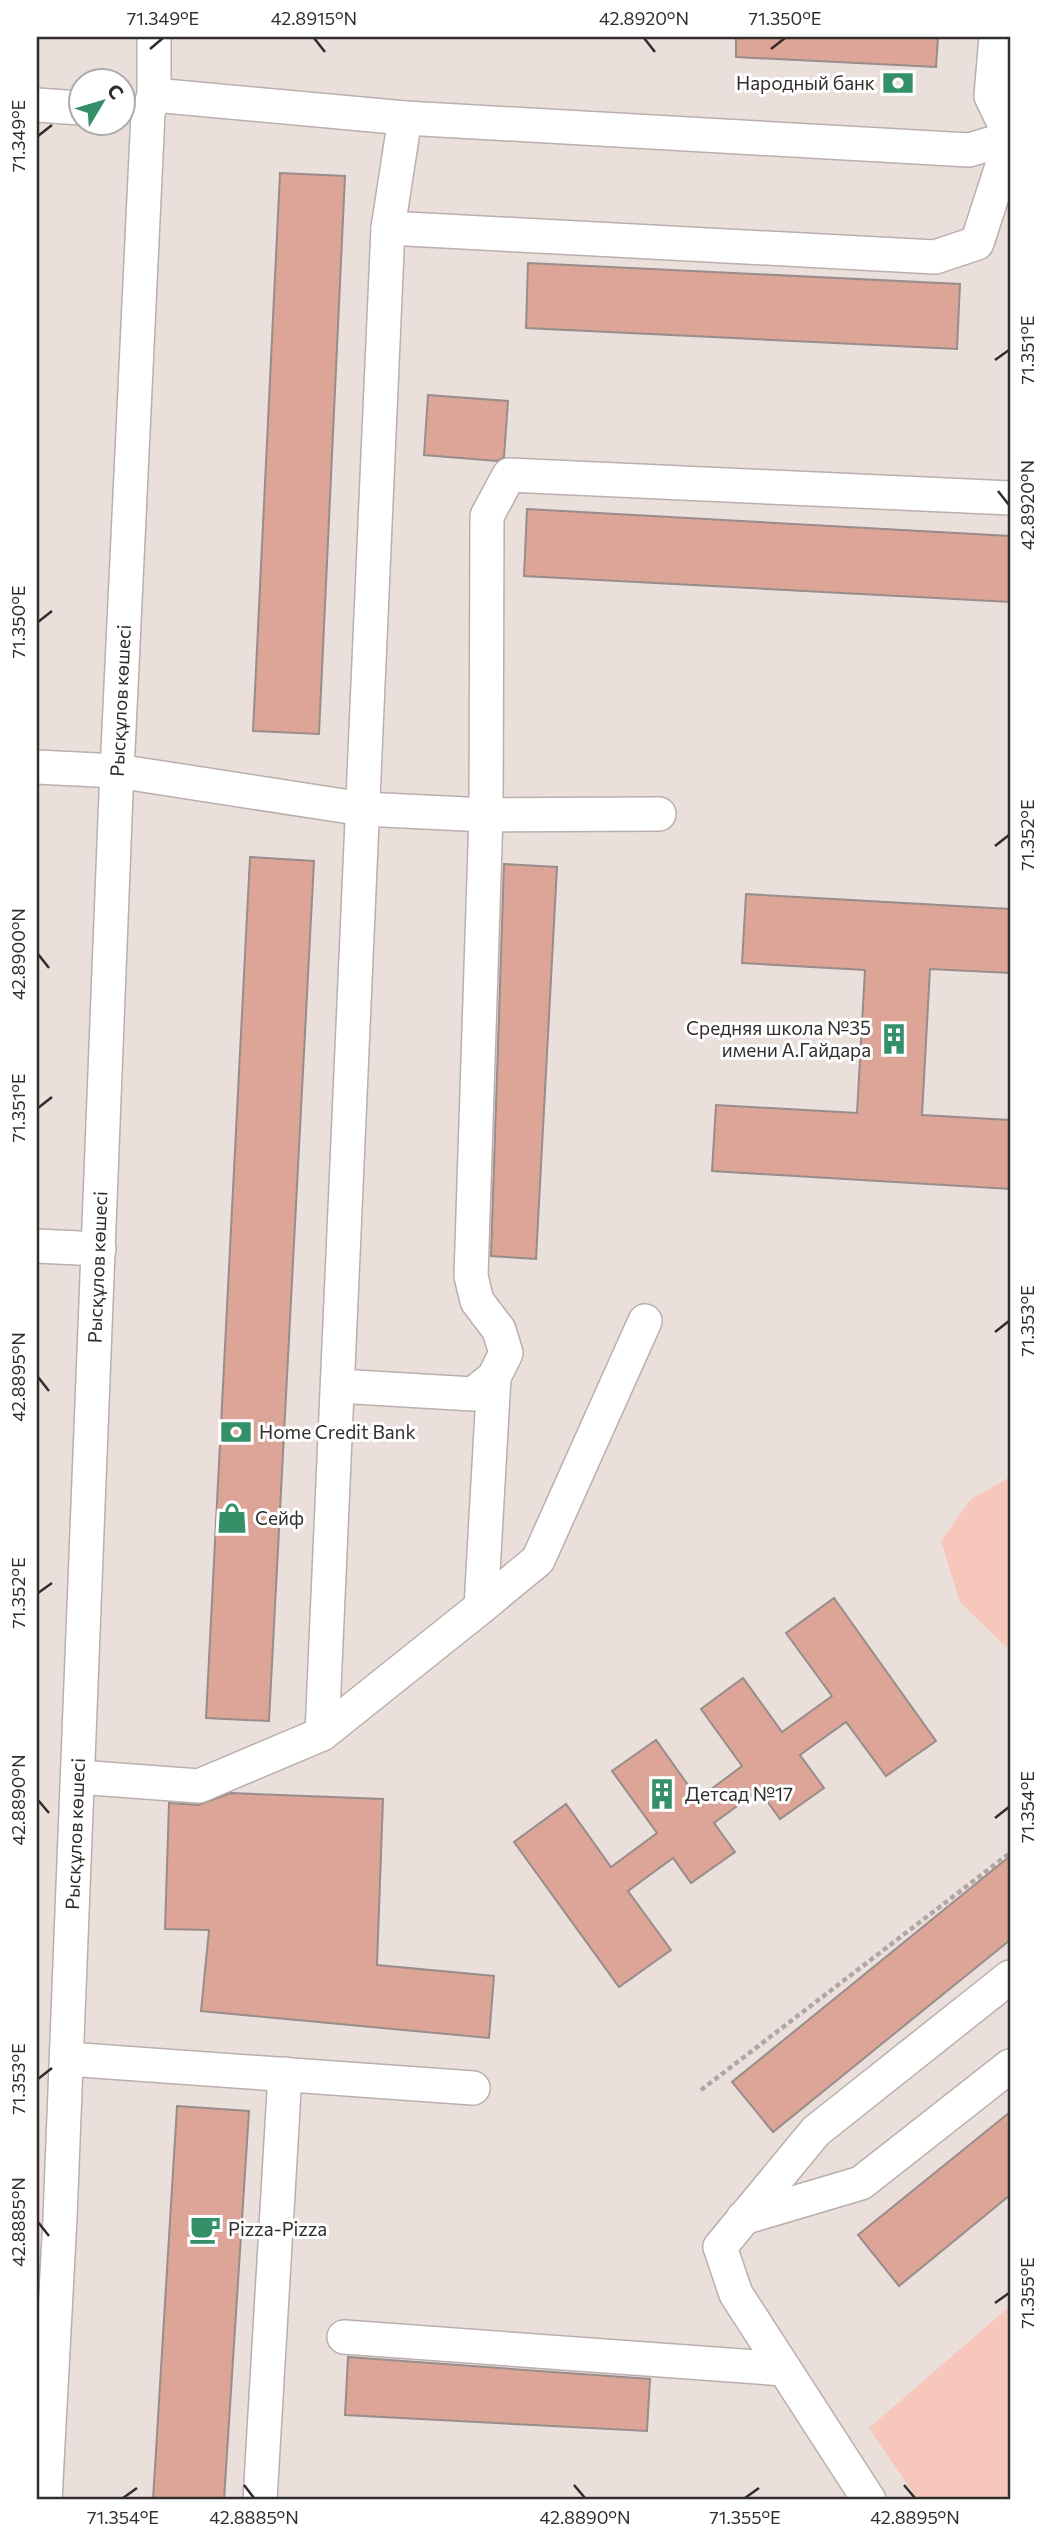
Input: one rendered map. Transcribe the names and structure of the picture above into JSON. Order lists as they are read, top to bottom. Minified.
{"streets":{"street":["Рысқұлов көшесі"]},"places":{"bank":["Народный банк","Home Credit Bank"],"building":["Средняя школа №35 имени А.Гайдара","Детсад №17"],"shop":["Сейф"],"cafe":["Pizza-Pizza"]},"north":"top right","coordinates":["71.349°E","42.8915°N","42.8920°N","71.350°E","71.351°E","71.352°E","42.8900°N","71.353°E","42.8895°N","42.8890°N","71.354°E","42.8885°N","71.355°E"]}
